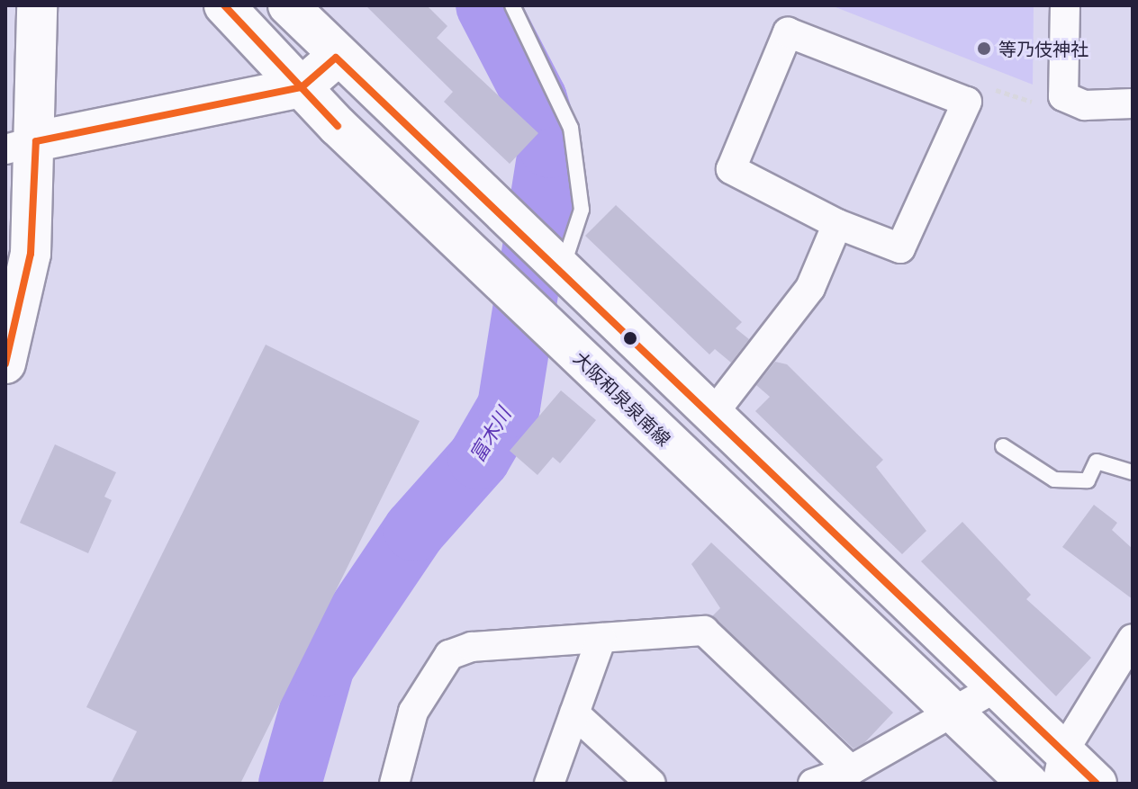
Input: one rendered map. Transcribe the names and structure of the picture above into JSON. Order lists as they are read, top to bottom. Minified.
{"streets":{"main road":["大阪和泉泉南線"]},"water":["富木川"],"places":["等乃伎神社"]}
